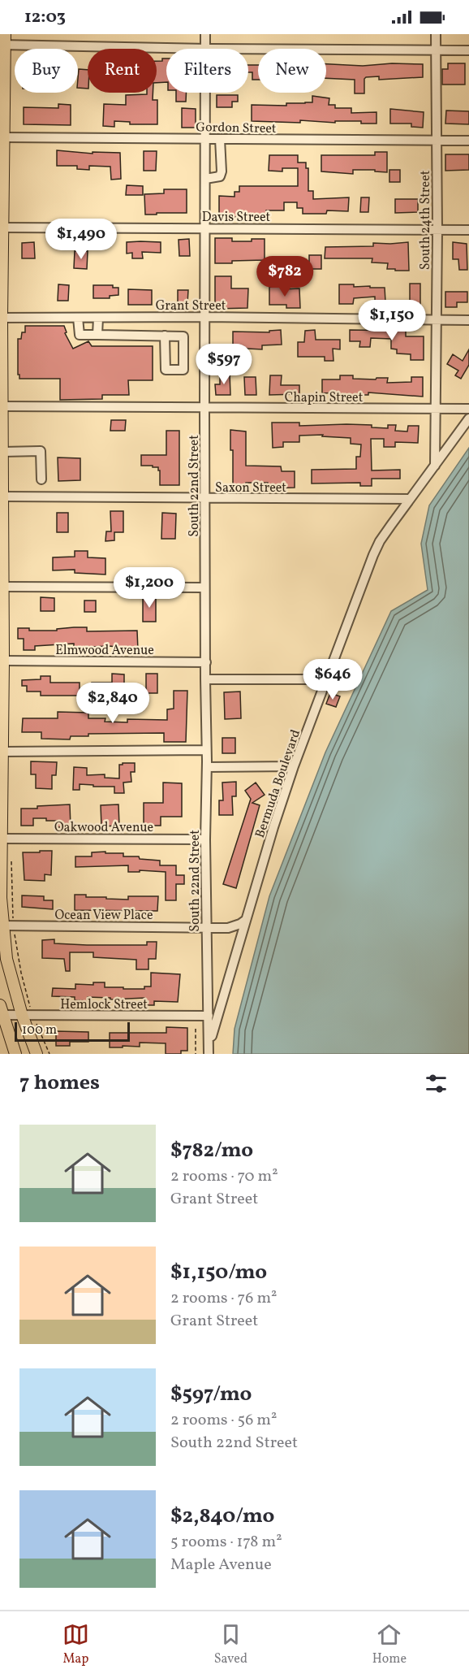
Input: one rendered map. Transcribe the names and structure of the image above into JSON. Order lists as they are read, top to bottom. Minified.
{"streets":{"street":["Gordon Street","Davis Street","South 24th Street","Grant Street","Chapin Street","South 22nd Street","Saxon Street","Elmwood Avenue","Bermuda Boulevard","Oakwood Avenue","Ocean View Place","Hemlock Street"]},"crossings":[["Gordon Street","South 24th Street"],["Gordon Street","South 22nd Street"],["Davis Street","South 24th Street"],["Davis Street","South 22nd Street"],["South 24th Street","Grant Street"],["South 24th Street","Chapin Street"],["South 24th Street","Bermuda Boulevard"],["Grant Street","South 22nd Street"],["Chapin Street","South 22nd Street"],["South 22nd Street","Saxon Street"],["South 22nd Street","Elmwood Avenue"],["South 22nd Street","Bermuda Boulevard"],["South 22nd Street","Oakwood Avenue"],["South 22nd Street","Ocean View Place"],["South 22nd Street","Hemlock Street"],["Saxon Street","Bermuda Boulevard"],["Bermuda Boulevard","Ocean View Place"]],"scale_bar":"100 m","page":{"status":"12:03","chip":["Buy","Rent","Filters","New"],"price":["$1,490","$782","$1,150","$597","$1,200","$646","$2,840"],"scale":"100 m","heading":"7 homes","list":[{"name":"$782/mo","note":"2 rooms · 70 m² · Grant Street"},{"name":"$1,150/mo","note":"2 rooms · 76 m² · Grant Street"},{"name":"$597/mo","note":"2 rooms · 56 m² · South 22nd Street"},{"name":"$2,840/mo","note":"5 rooms · 178 m² · Maple Avenue"}],"tabs":["Map","Saved","Home"]}}
